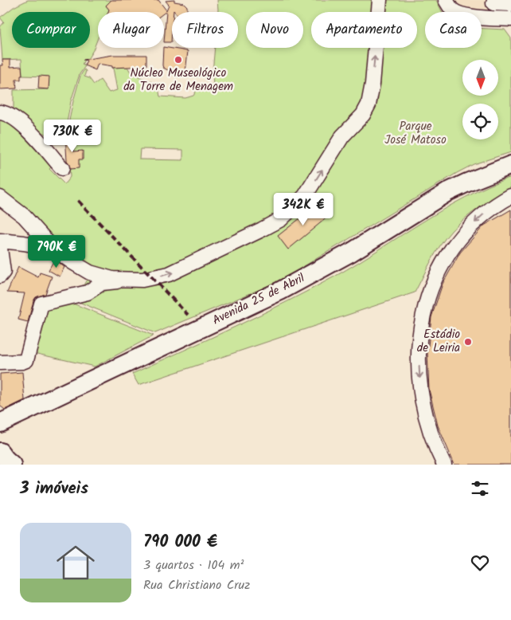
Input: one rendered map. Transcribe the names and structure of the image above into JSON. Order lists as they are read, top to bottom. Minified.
{"streets":{"main road":["Avenida 25 de Abril"]},"parks":["Parque José Matoso"],"places":["Núcleo Museológico da Torre de Menagem","Estádio de Leiria"],"north":"bottom","page":{"chip":["Comprar","Alugar","Filtros","Novo","Apartamento","Casa"],"price":["730K €","342K €","790K €"],"heading":"3 imóveis","list":[{"name":"790 000 €","note":"3 quartos · 104 m² · Rua Christiano Cruz"}]}}
